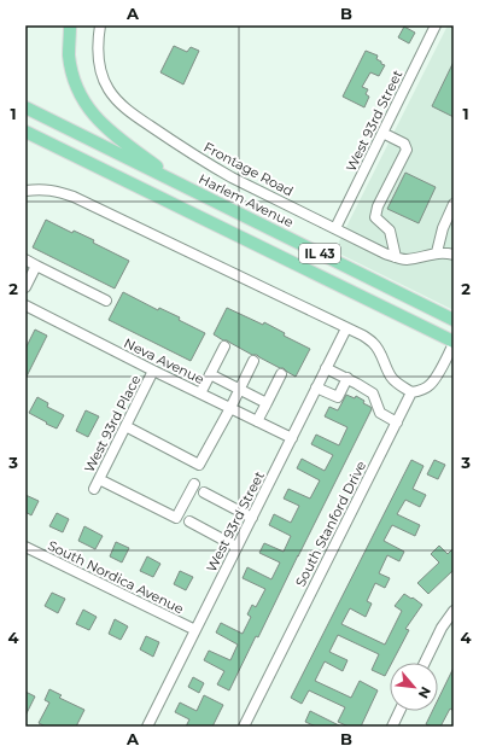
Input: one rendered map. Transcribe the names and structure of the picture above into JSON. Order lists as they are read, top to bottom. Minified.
{"streets":{"main road":["Harlem Avenue","IL 43"],"street":["West 93rd Street","Frontage Road","Neva Avenue","West 93rd Place","South Stanford Drive","South Nordica Avenue"]},"crossings":[["West 93rd Street","Frontage Road"],["West 93rd Street","Neva Avenue"],["West 93rd Street","South Nordica Avenue"],["Neva Avenue","West 93rd Place"]],"north":"bottom right","grid":{"columns":["A","B"],"rows":["1","2","3","4"]}}
